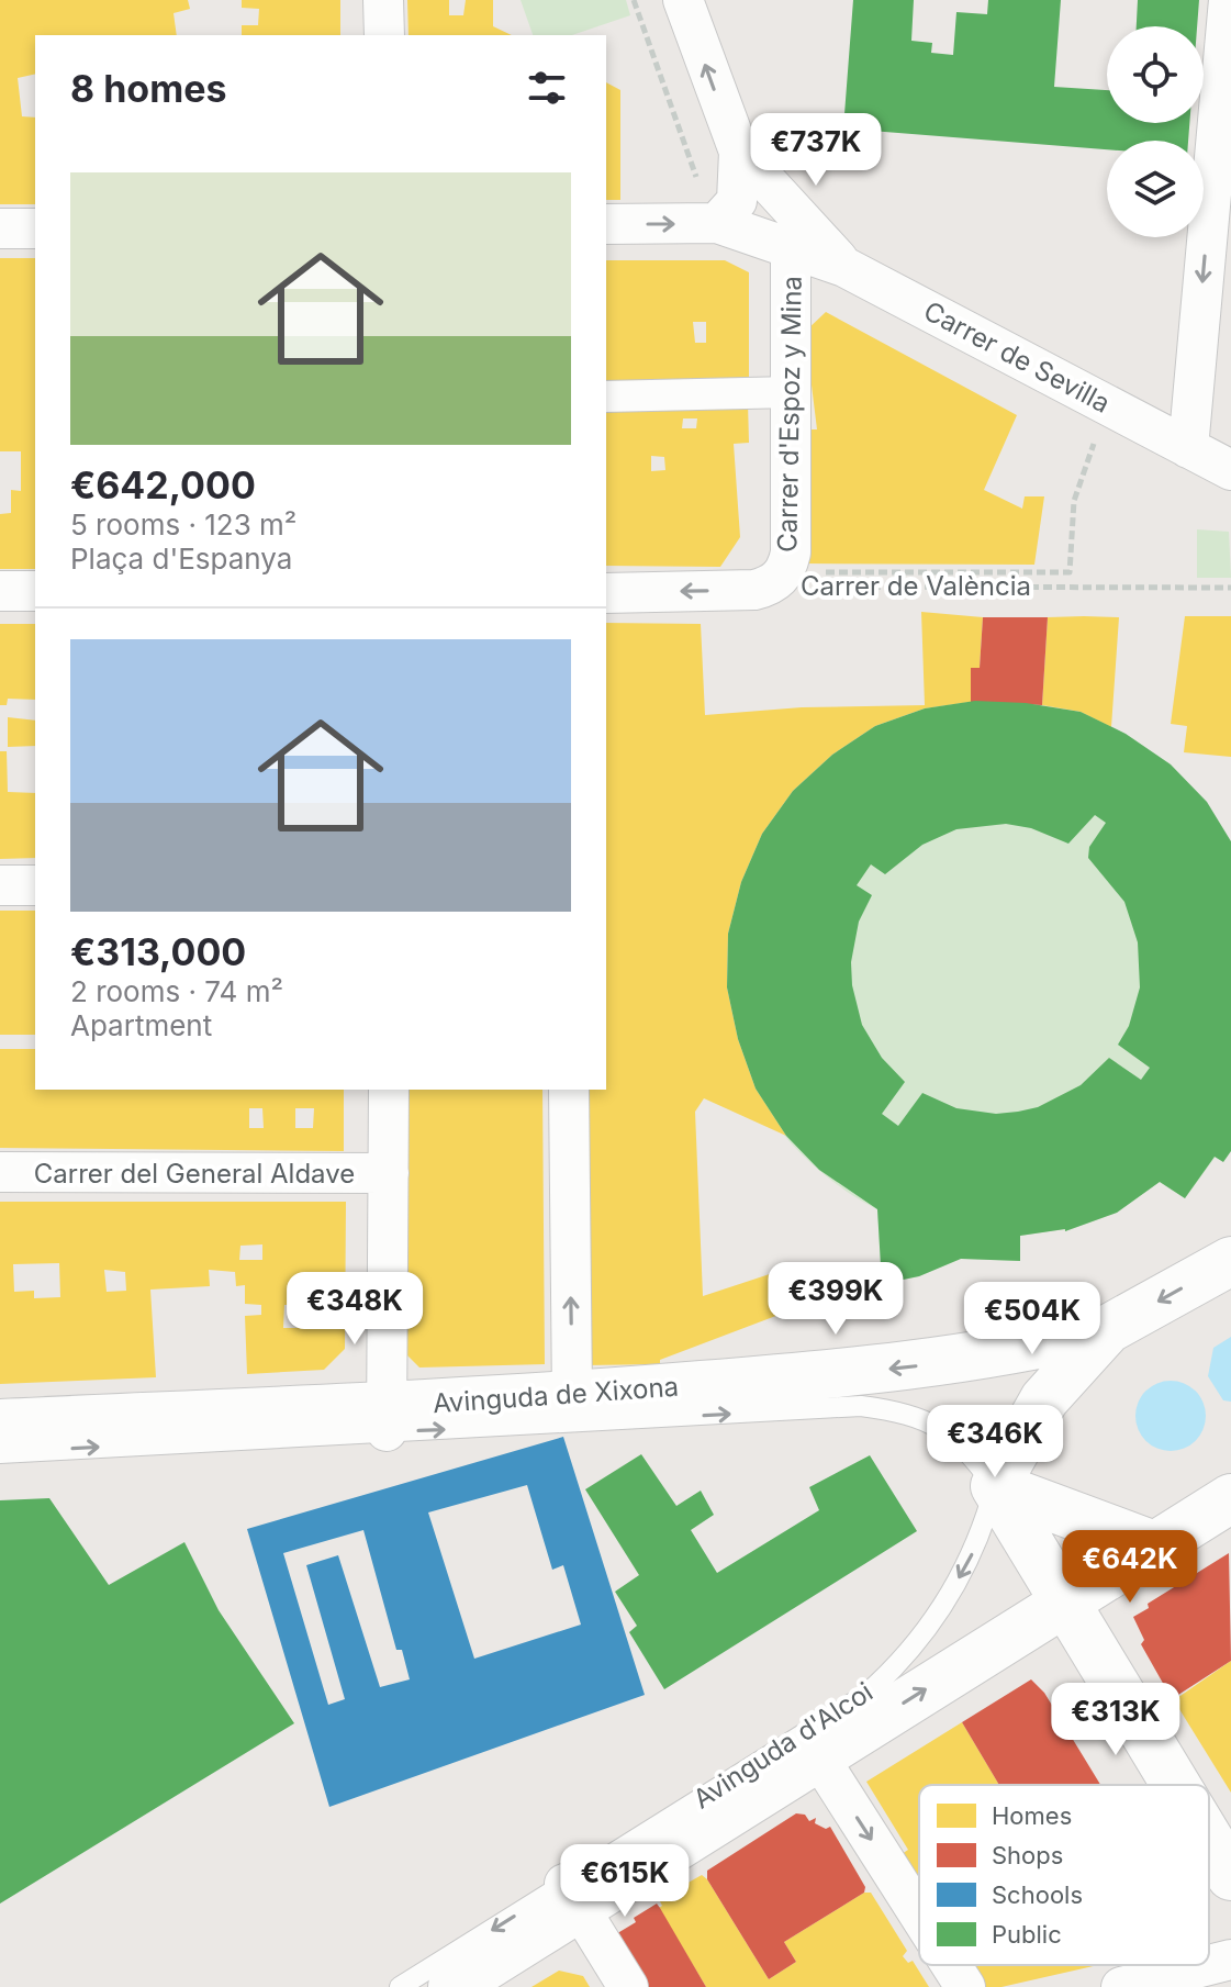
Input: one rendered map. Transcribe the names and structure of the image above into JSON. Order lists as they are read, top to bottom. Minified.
{"streets":{"main road":["Avinguda de Xixona","Avinguda d'Alcoi"],"street":["Carrer de Sevilla","Carrer d'Espoz y Mina","Carrer de València","Carrer del General Aldave"]},"crossings":[["Carrer de Sevilla","Carrer d'Espoz y Mina"],["Carrer d'Espoz y Mina","Carrer de València"],["Avinguda de Xixona","Avinguda d'Alcoi"]],"legend":["Homes","Shops","Schools","Public"],"page":{"heading":"8 homes","price":["€737K","€399K","€348K","€504K","€346K","€642K","€313K","€615K"],"list":[{"name":"€642,000","note":"5 rooms · 123 m² · Plaça d'Espanya"},{"name":"€313,000","note":"2 rooms · 74 m² · Apartment"}]}}
